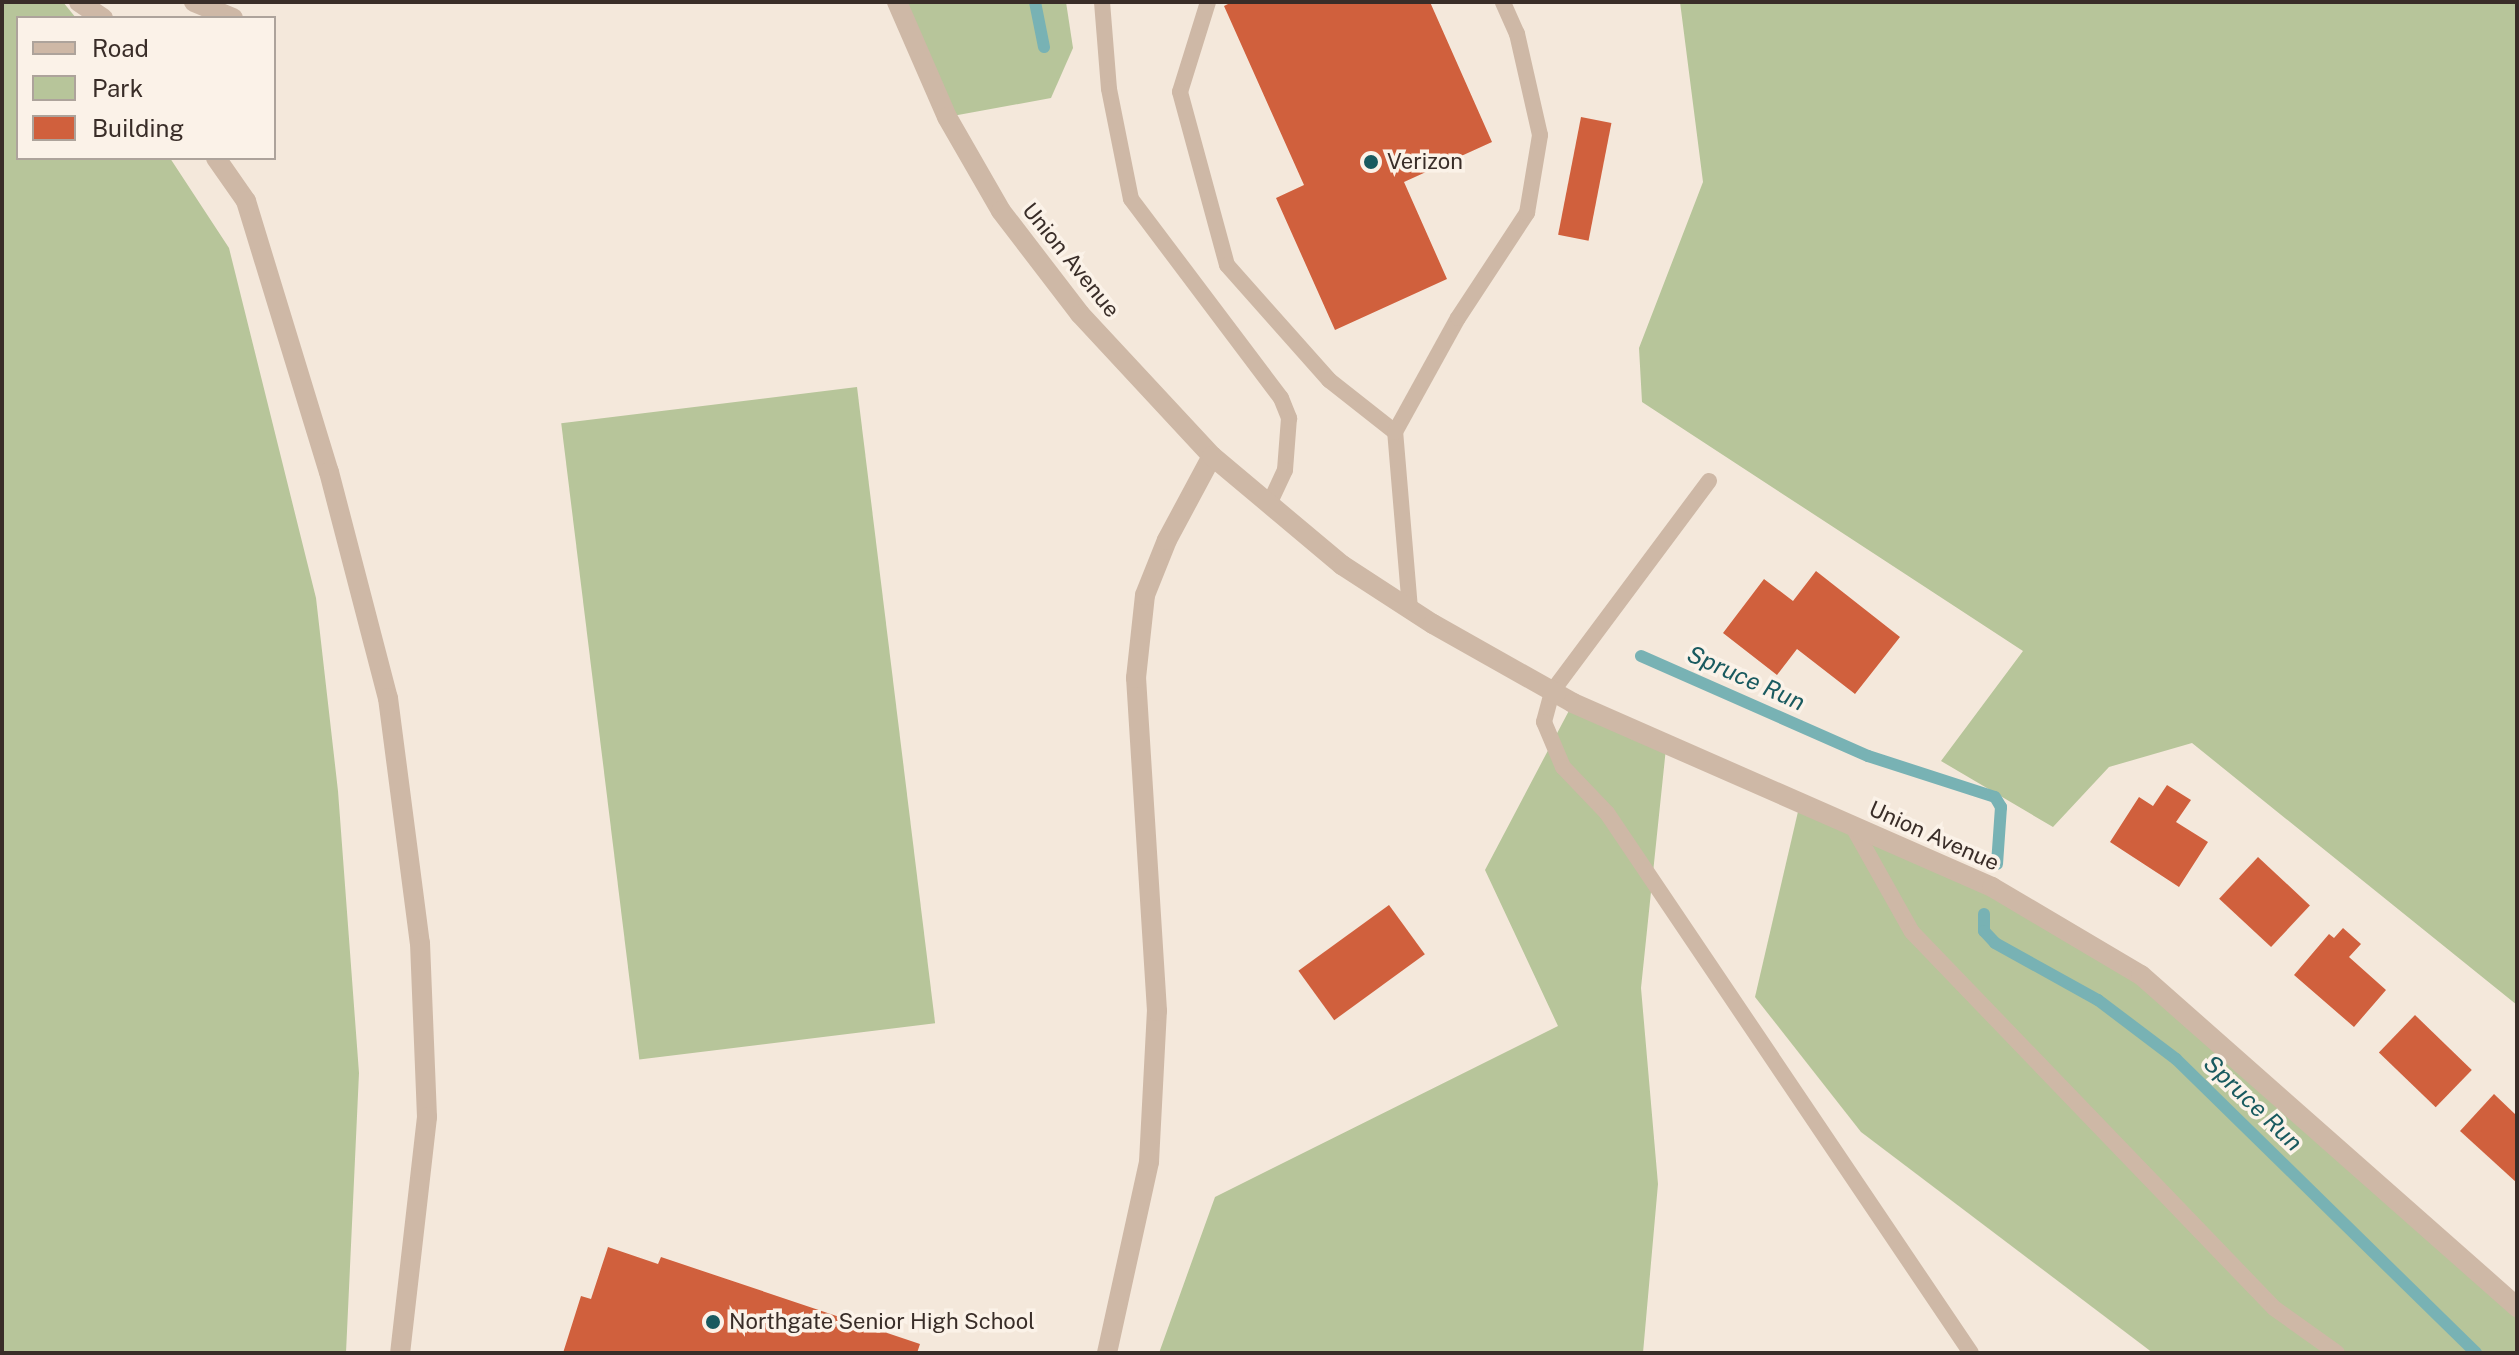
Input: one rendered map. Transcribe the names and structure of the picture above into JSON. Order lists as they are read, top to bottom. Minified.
{"streets":{"street":["Union Avenue"]},"water":["Spruce Run"],"places":["Verizon","Northgate Senior High School"],"legend":["Road","Park","Building"]}
